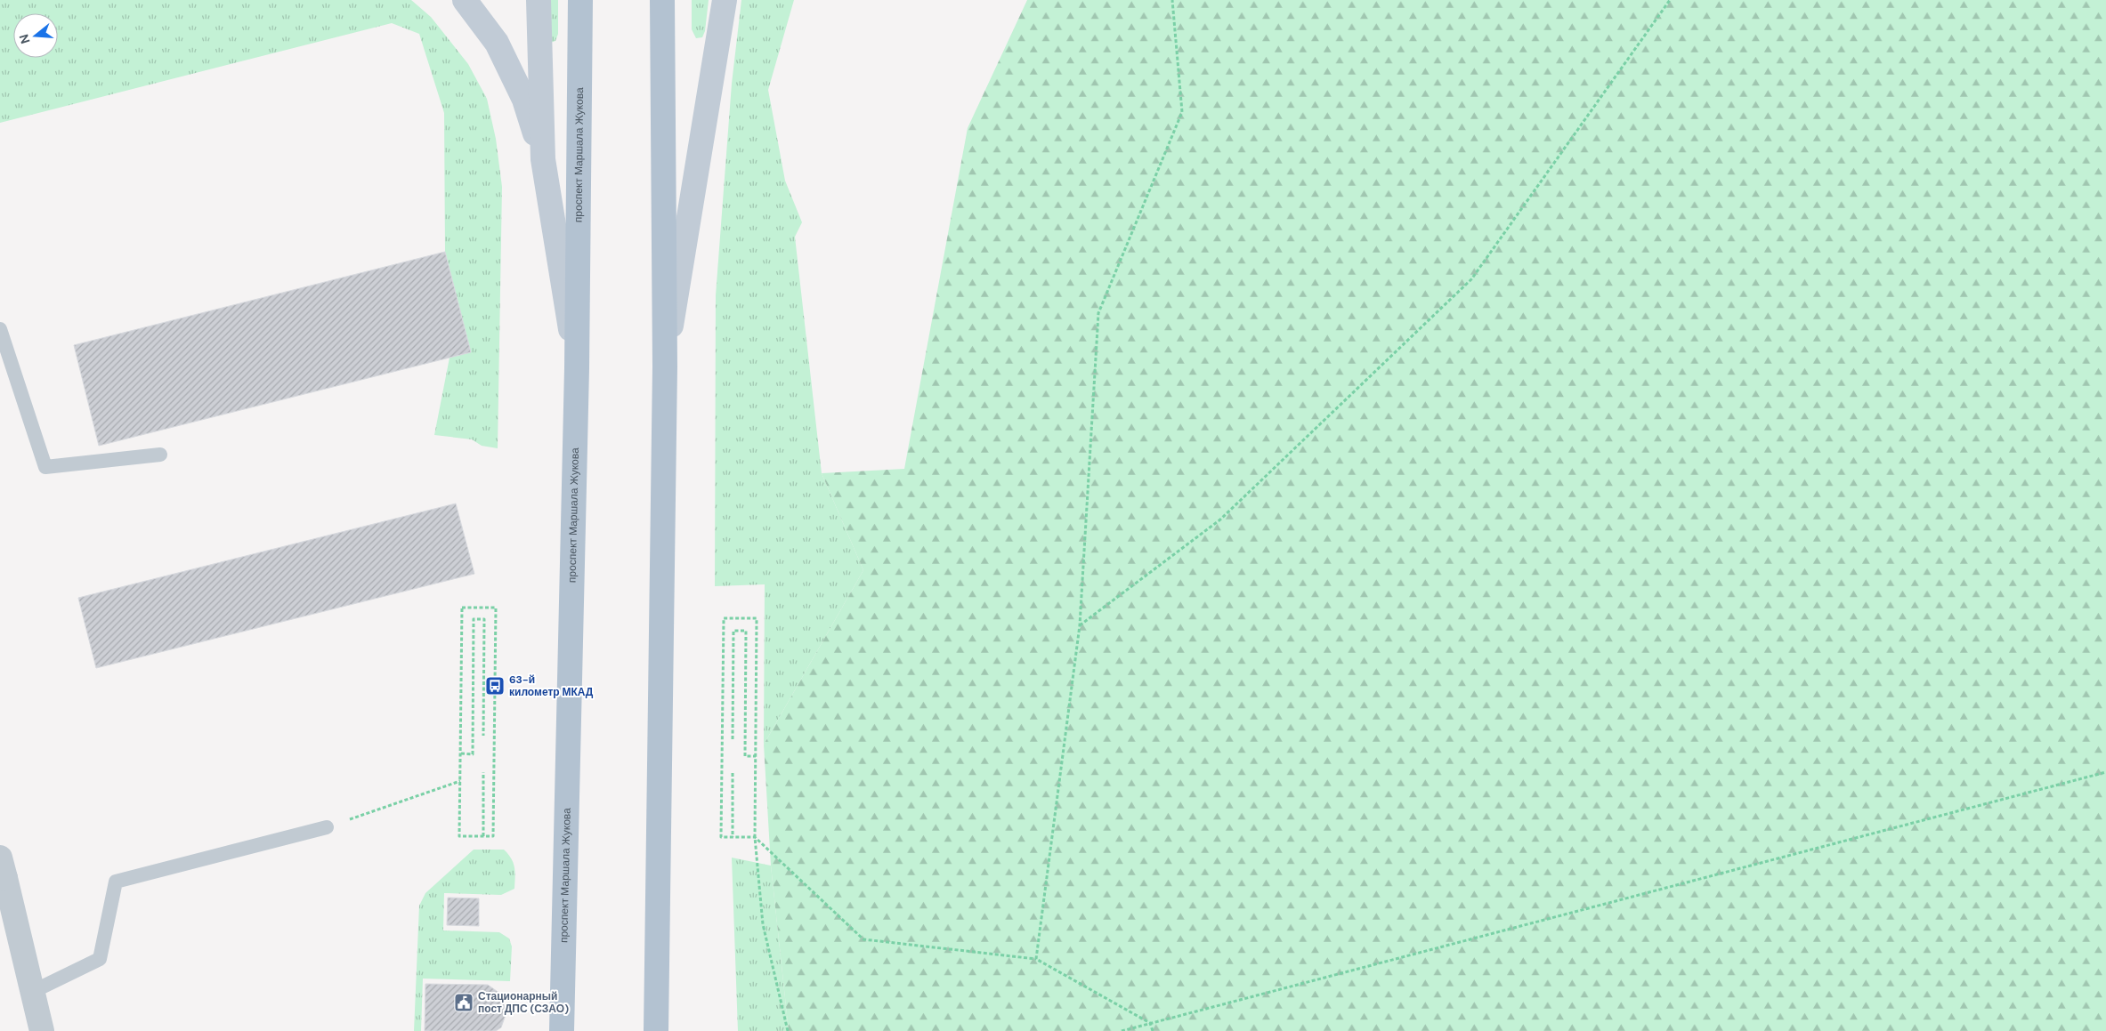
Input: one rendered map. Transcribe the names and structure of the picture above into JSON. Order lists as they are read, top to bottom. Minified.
{"streets":{"main road":["проспект Маршала Жукова"]},"places":{"bus stop":["63-й километр МКАД"],"public building":["Стационарный пост ДПС (СЗАО)"]},"north":"left"}
